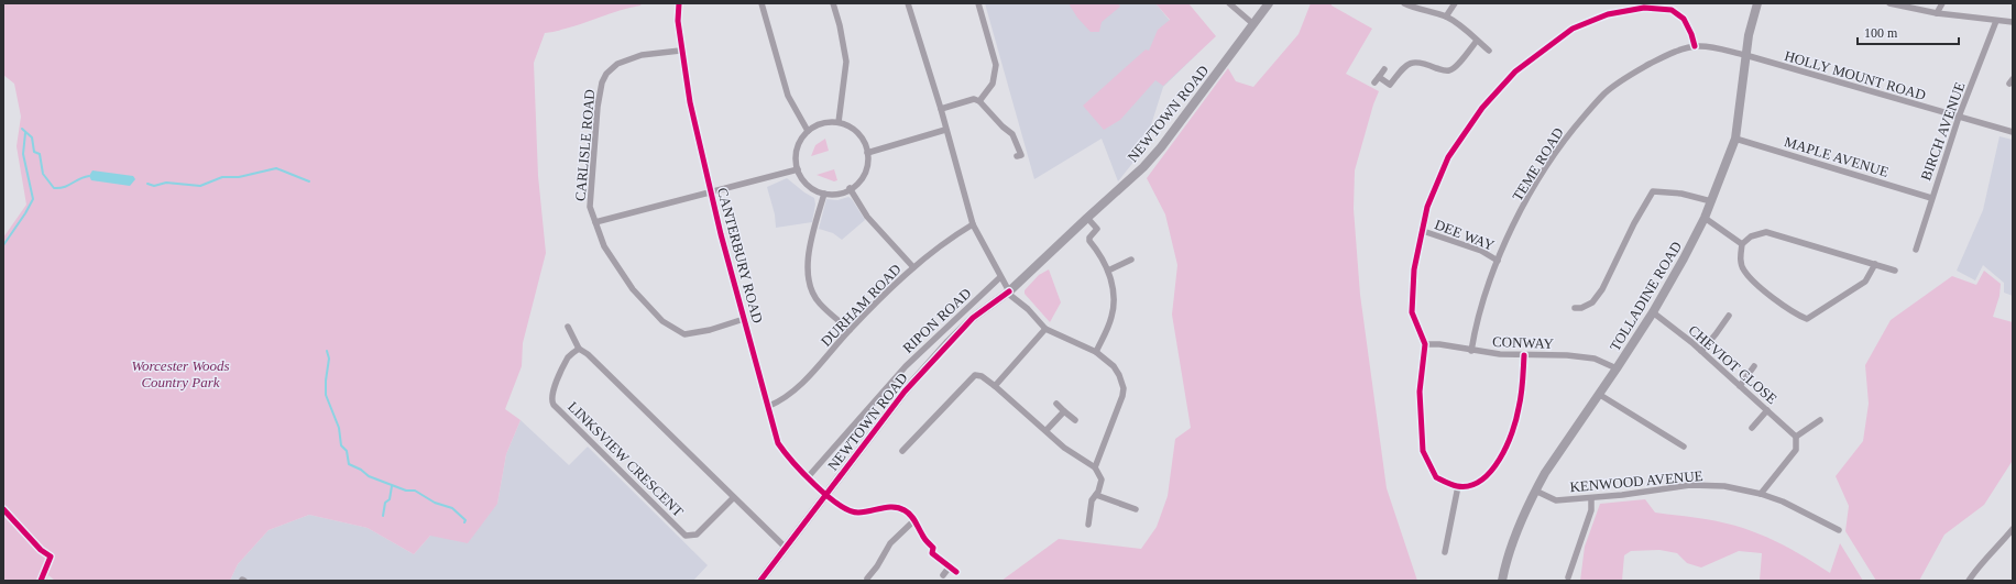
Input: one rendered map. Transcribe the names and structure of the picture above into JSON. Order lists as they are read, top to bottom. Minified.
{"streets":{"main road":["NEWTOWN ROAD","TOLLADINE ROAD"],"street":["HOLLY MOUNT ROAD","BIRCH AVENUE","CARLISLE ROAD","MAPLE AVENUE","TEME ROAD","DEE WAY","CANTERBURY ROAD","DURHAM ROAD","RIPON ROAD","CONWAY","CHEVIOT CLOSE","LINKSVIEW CRESCENT","KENWOOD AVENUE"]},"crossings":[["HOLLY MOUNT ROAD","BIRCH AVENUE"],["HOLLY MOUNT ROAD","TEME ROAD"],["HOLLY MOUNT ROAD","TOLLADINE ROAD"],["NEWTOWN ROAD","CANTERBURY ROAD"],["BIRCH AVENUE","MAPLE AVENUE"],["CARLISLE ROAD","CANTERBURY ROAD"],["MAPLE AVENUE","TOLLADINE ROAD"],["TEME ROAD","DEE WAY"],["TEME ROAD","TOLLADINE ROAD"],["TEME ROAD","CONWAY"],["CANTERBURY ROAD","DURHAM ROAD"],["CANTERBURY ROAD","RIPON ROAD"],["TOLLADINE ROAD","CONWAY"],["TOLLADINE ROAD","CHEVIOT CLOSE"],["TOLLADINE ROAD","KENWOOD AVENUE"]],"parks":["Worcester Woods Country Park"],"scale_bar":"100 m"}
